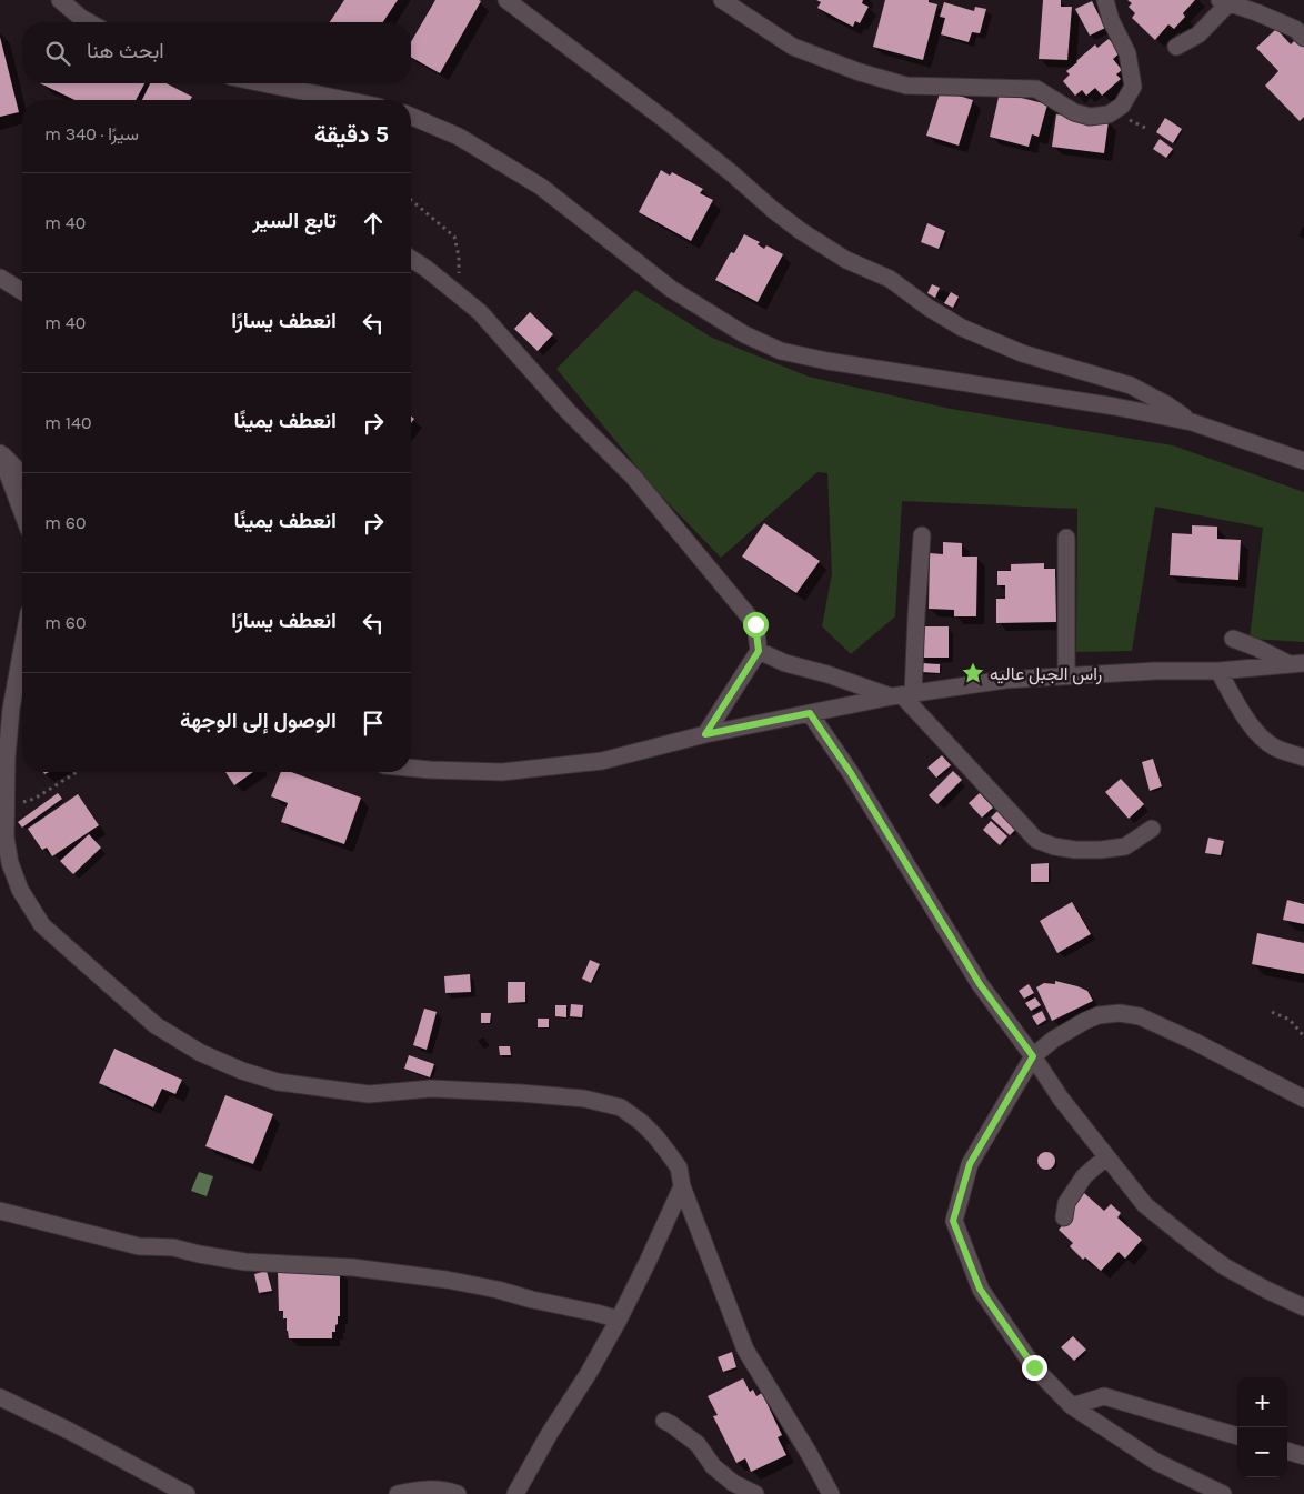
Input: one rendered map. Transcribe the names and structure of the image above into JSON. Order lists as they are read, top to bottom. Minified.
{"places":{"place":["راس الجبل عاليه"]},"page":{"search":"ابحث هنا","heading":["5 دقيقة","سيرًا · 340 m"],"list":[["تابع السير","40 m"],["انعطف يسارًا","40 m"],["انعطف يمينًا","140 m"],["انعطف يمينًا","60 m"],["انعطف يسارًا","60 m"],"الوصول إلى الوجهة"],"map_buttons":["+","−"]}}
